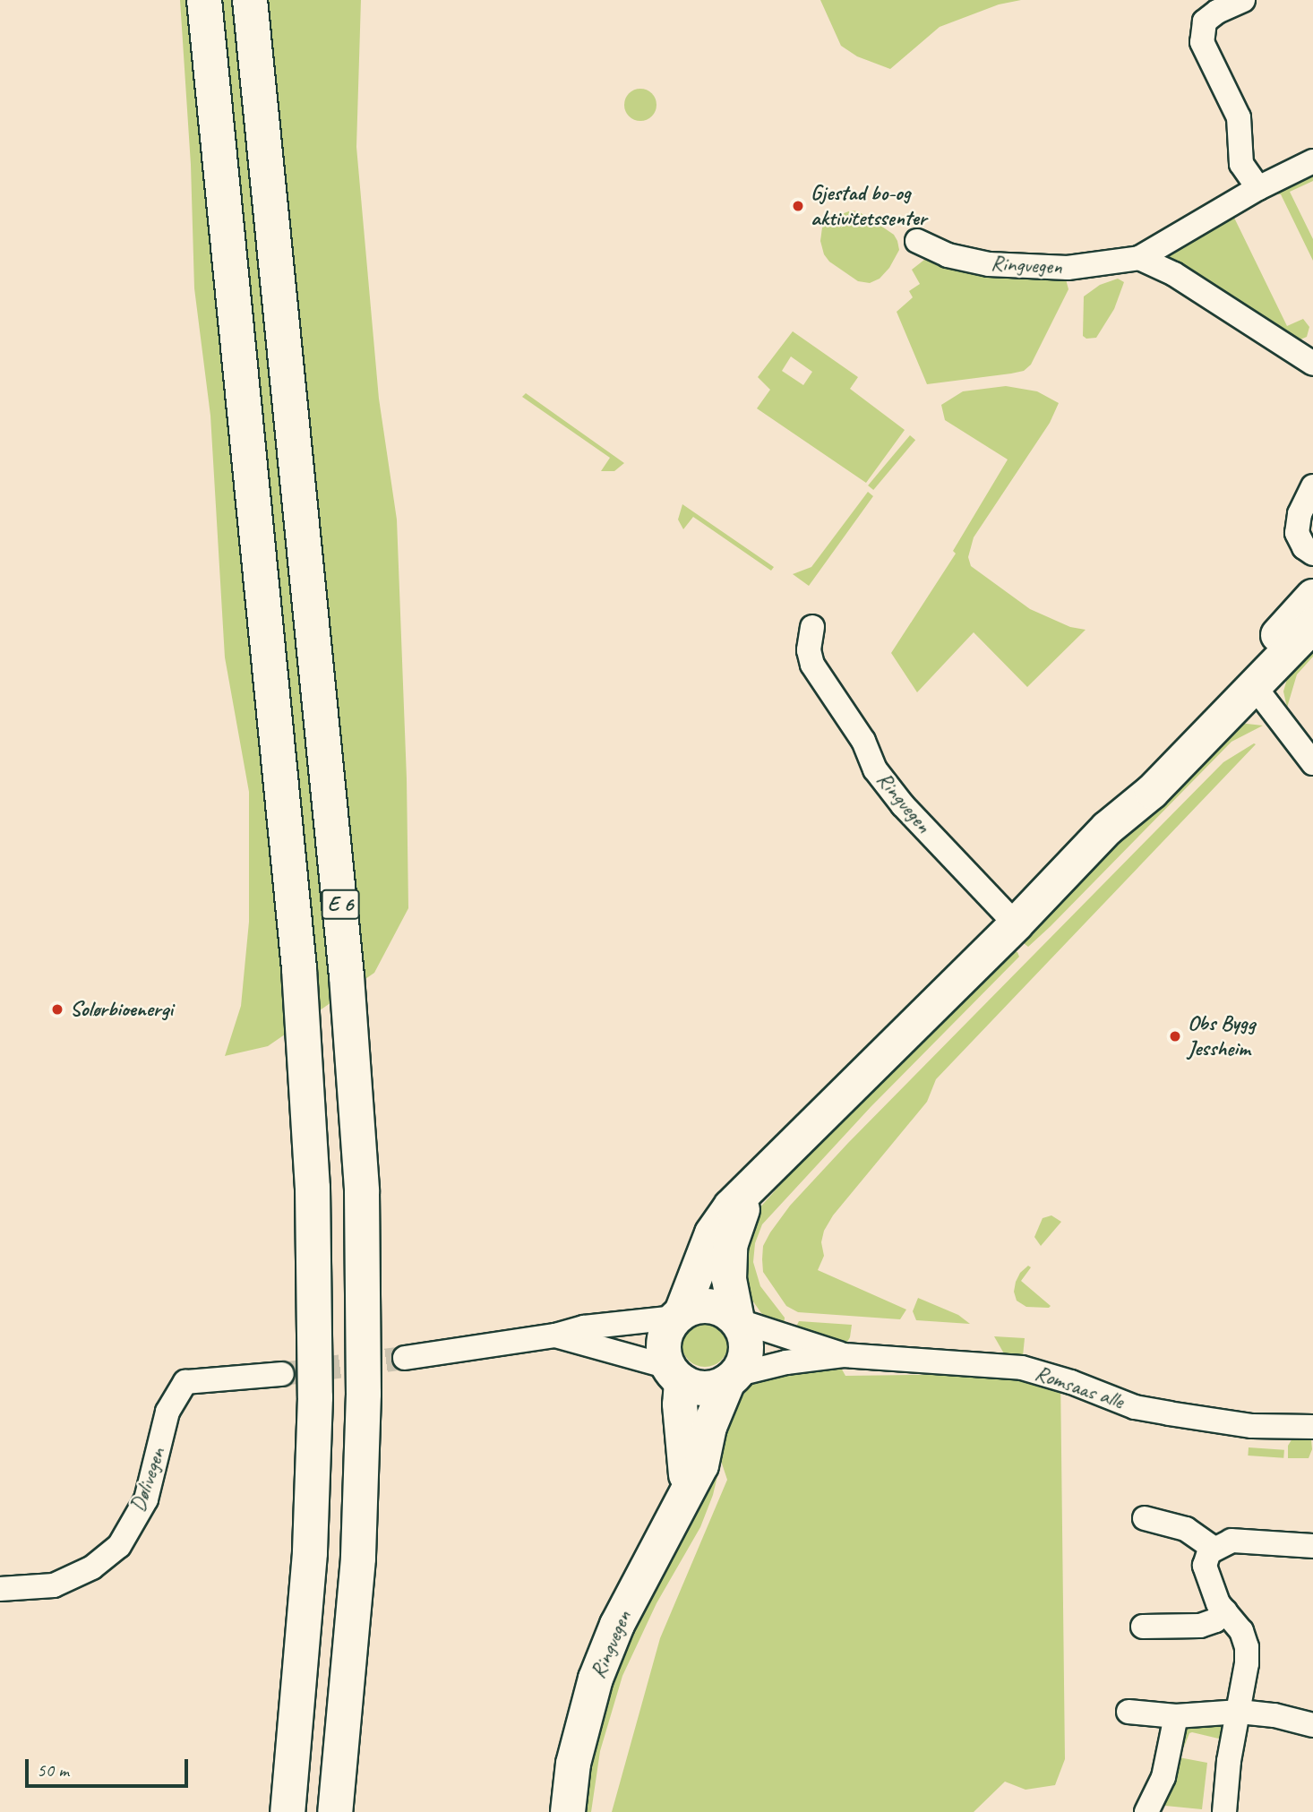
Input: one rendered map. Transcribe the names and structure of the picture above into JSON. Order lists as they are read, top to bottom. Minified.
{"streets":{"main road":["Ringvegen","E 6"],"street":["Romsaas alle","Dølivegen"]},"crossings":[["Ringvegen","Romsaas alle"]],"places":["Gjestad bo-og aktivitetssenter","Solørbioenergi","Obs Bygg Jessheim"],"scale_bar":"50 m"}
